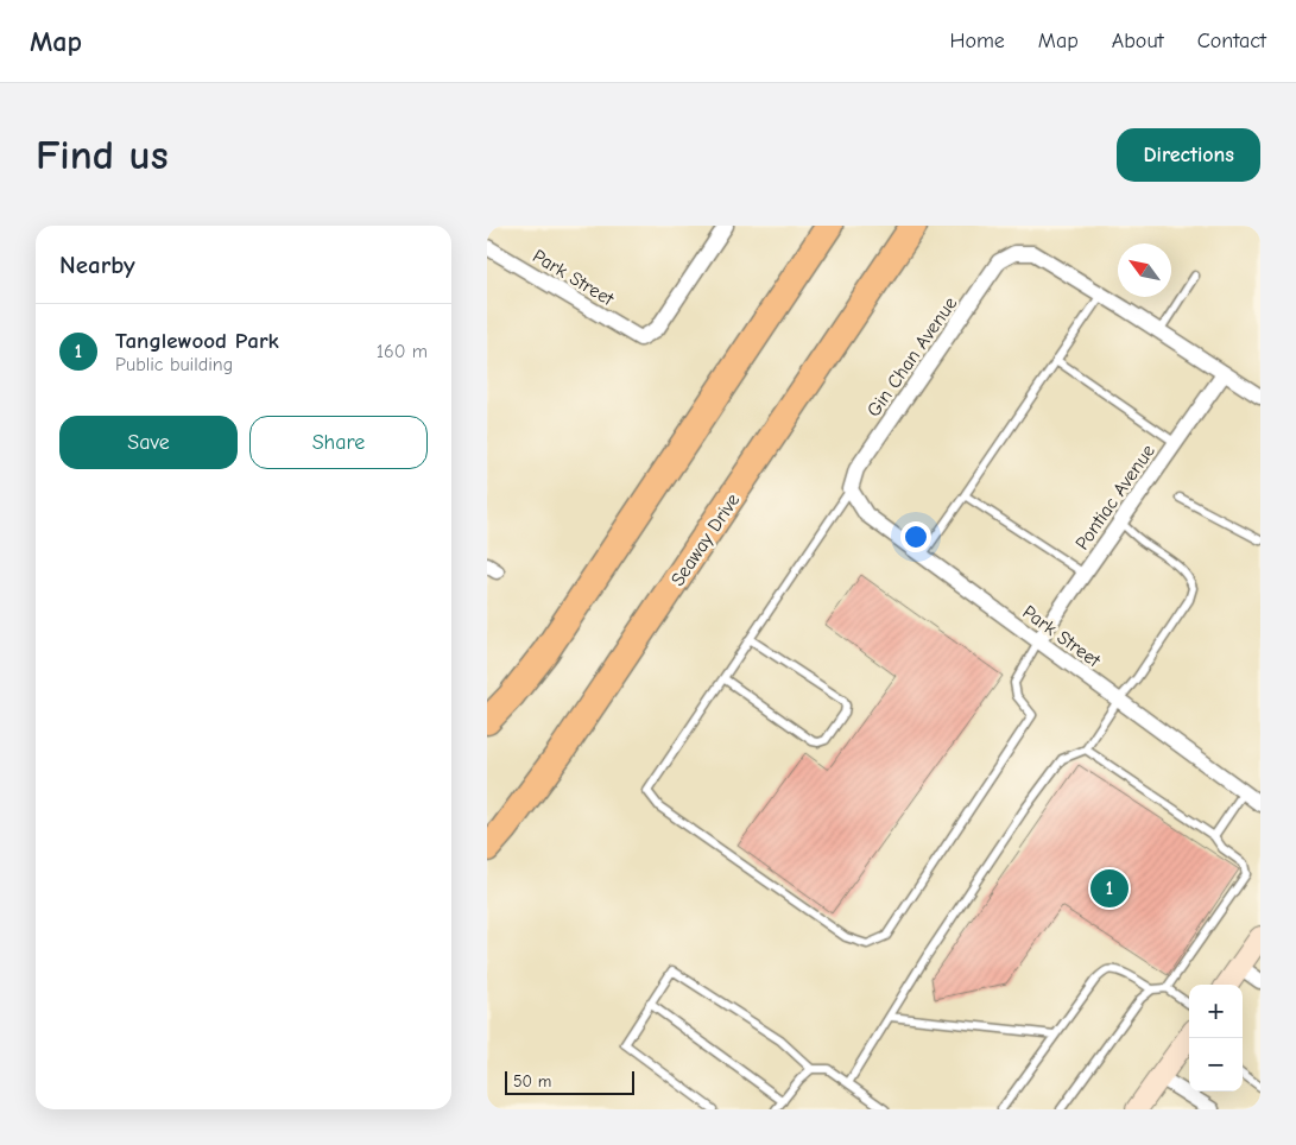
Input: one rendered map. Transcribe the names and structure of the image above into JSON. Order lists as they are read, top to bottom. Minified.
{"streets":{"highway":["Seaway Drive"],"street":["Park Street","Gin Chan Avenue","Pontiac Avenue"]},"crossings":[["Park Street","Gin Chan Avenue"],["Park Street","Pontiac Avenue"]],"scale_bar":"50 m","north":"top left","page":{"header":"Map","nav":["Home","Map","About","Contact"],"buttons":["Directions",["Save","Share"]],"title":"Find us","heading":"Nearby","list":[{"mark":"1","name":"Tanglewood Park","note":"Public building","value":"160 m"}],"pins":"1","map_buttons":["+","−"],"scale":"50 m"}}
